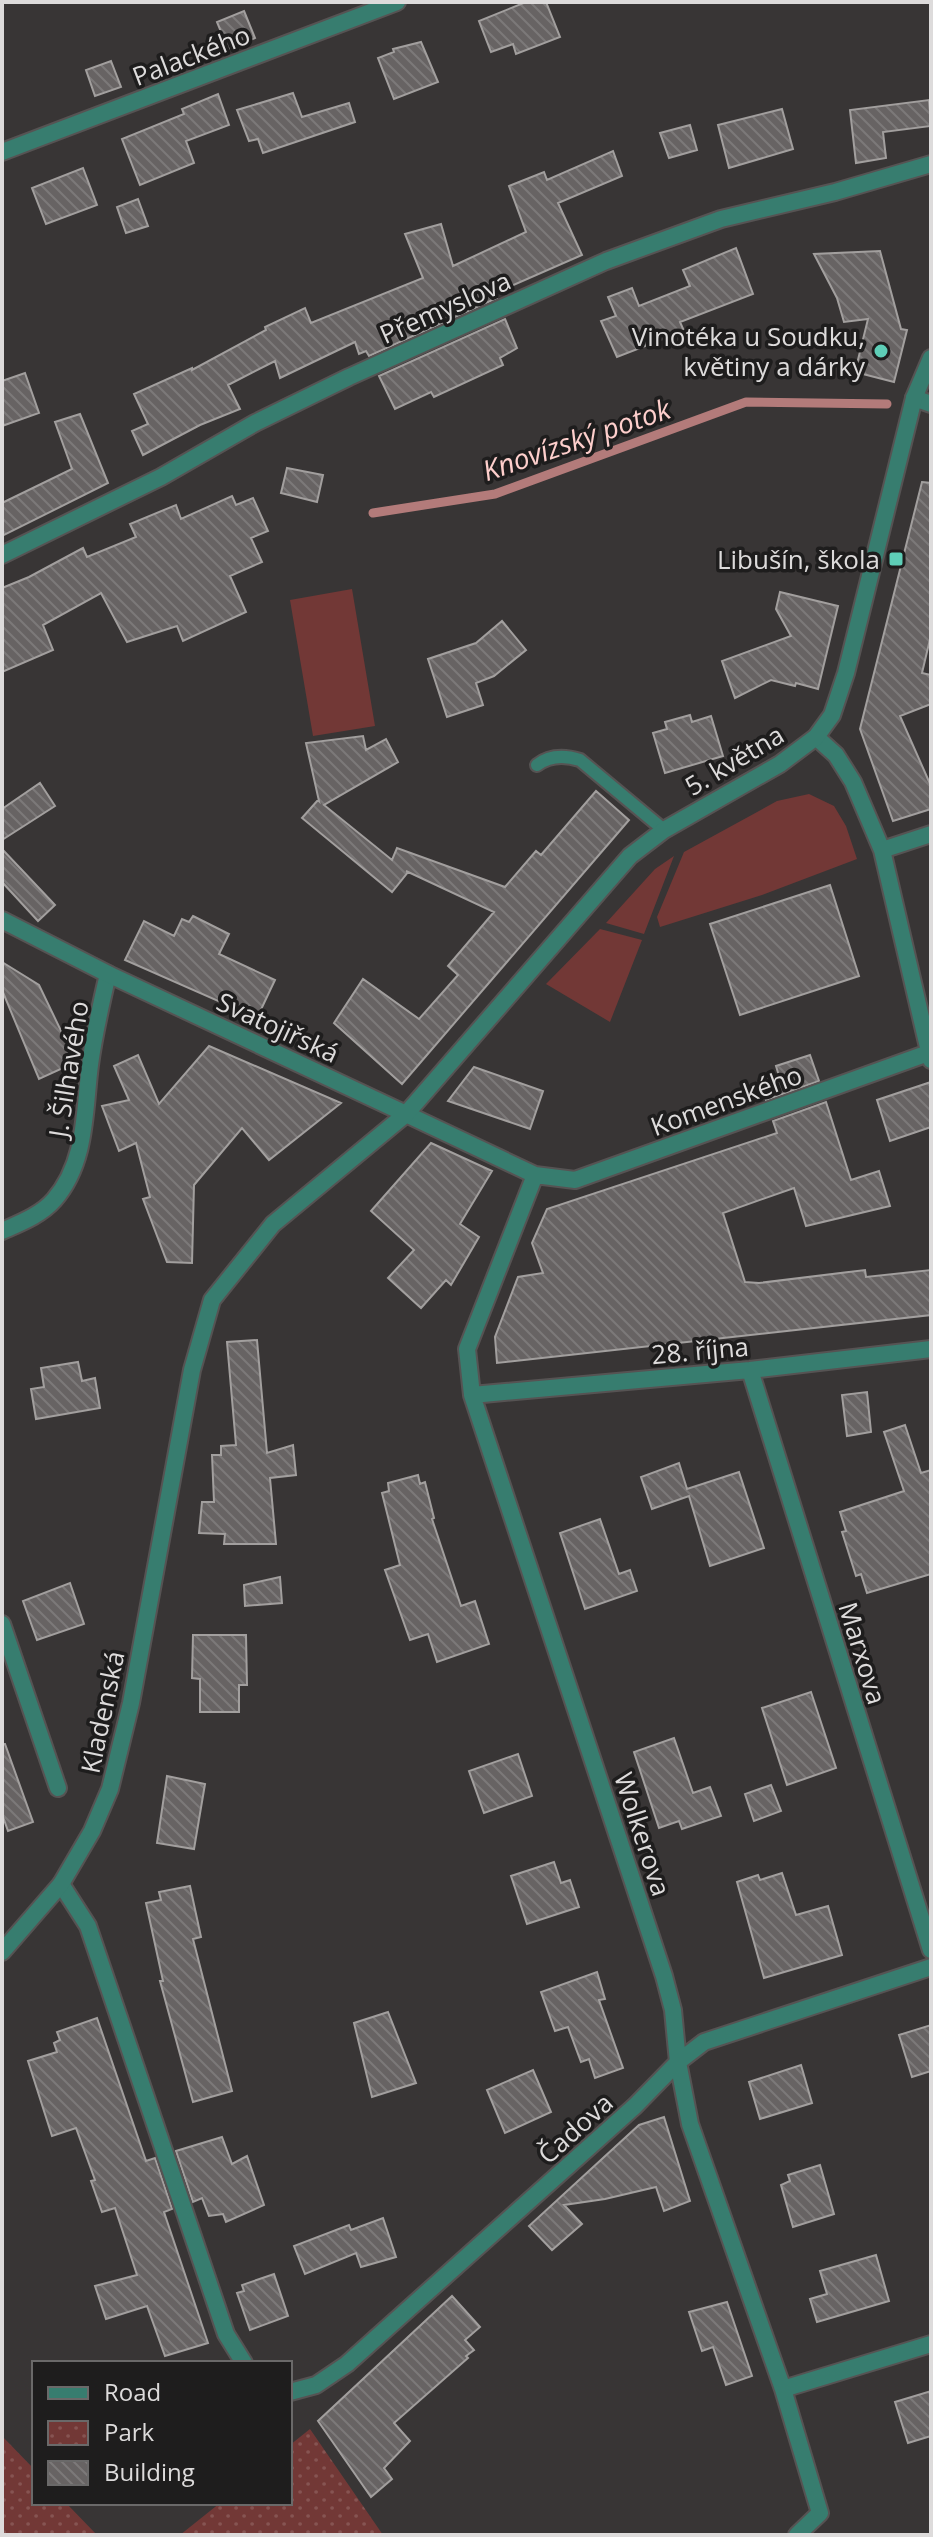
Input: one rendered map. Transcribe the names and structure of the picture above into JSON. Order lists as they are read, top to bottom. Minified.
{"streets":{"street":["Palackého","Přemyslova","5. května","Svatojiřská","J. Šilhavého","Komenského","28. října","Marxova","Kladenská","Wolkerova","Čadova"]},"crossings":[["5. května","Svatojiřská"],["5. května","Kladenská"],["Svatojiřská","J. Šilhavého"],["Svatojiřská","Komenského"],["Svatojiřská","Kladenská"],["Svatojiřská","Wolkerova"],["Komenského","Wolkerova"],["28. října","Marxova"],["28. října","Wolkerova"],["Wolkerova","Čadova"]],"water":["Knovízský potok"],"places":{"other":["Vinotéka u Soudku, květiny a dárky"],"transit":["Libušín, škola"]},"legend":["Road","Park","Building"]}
